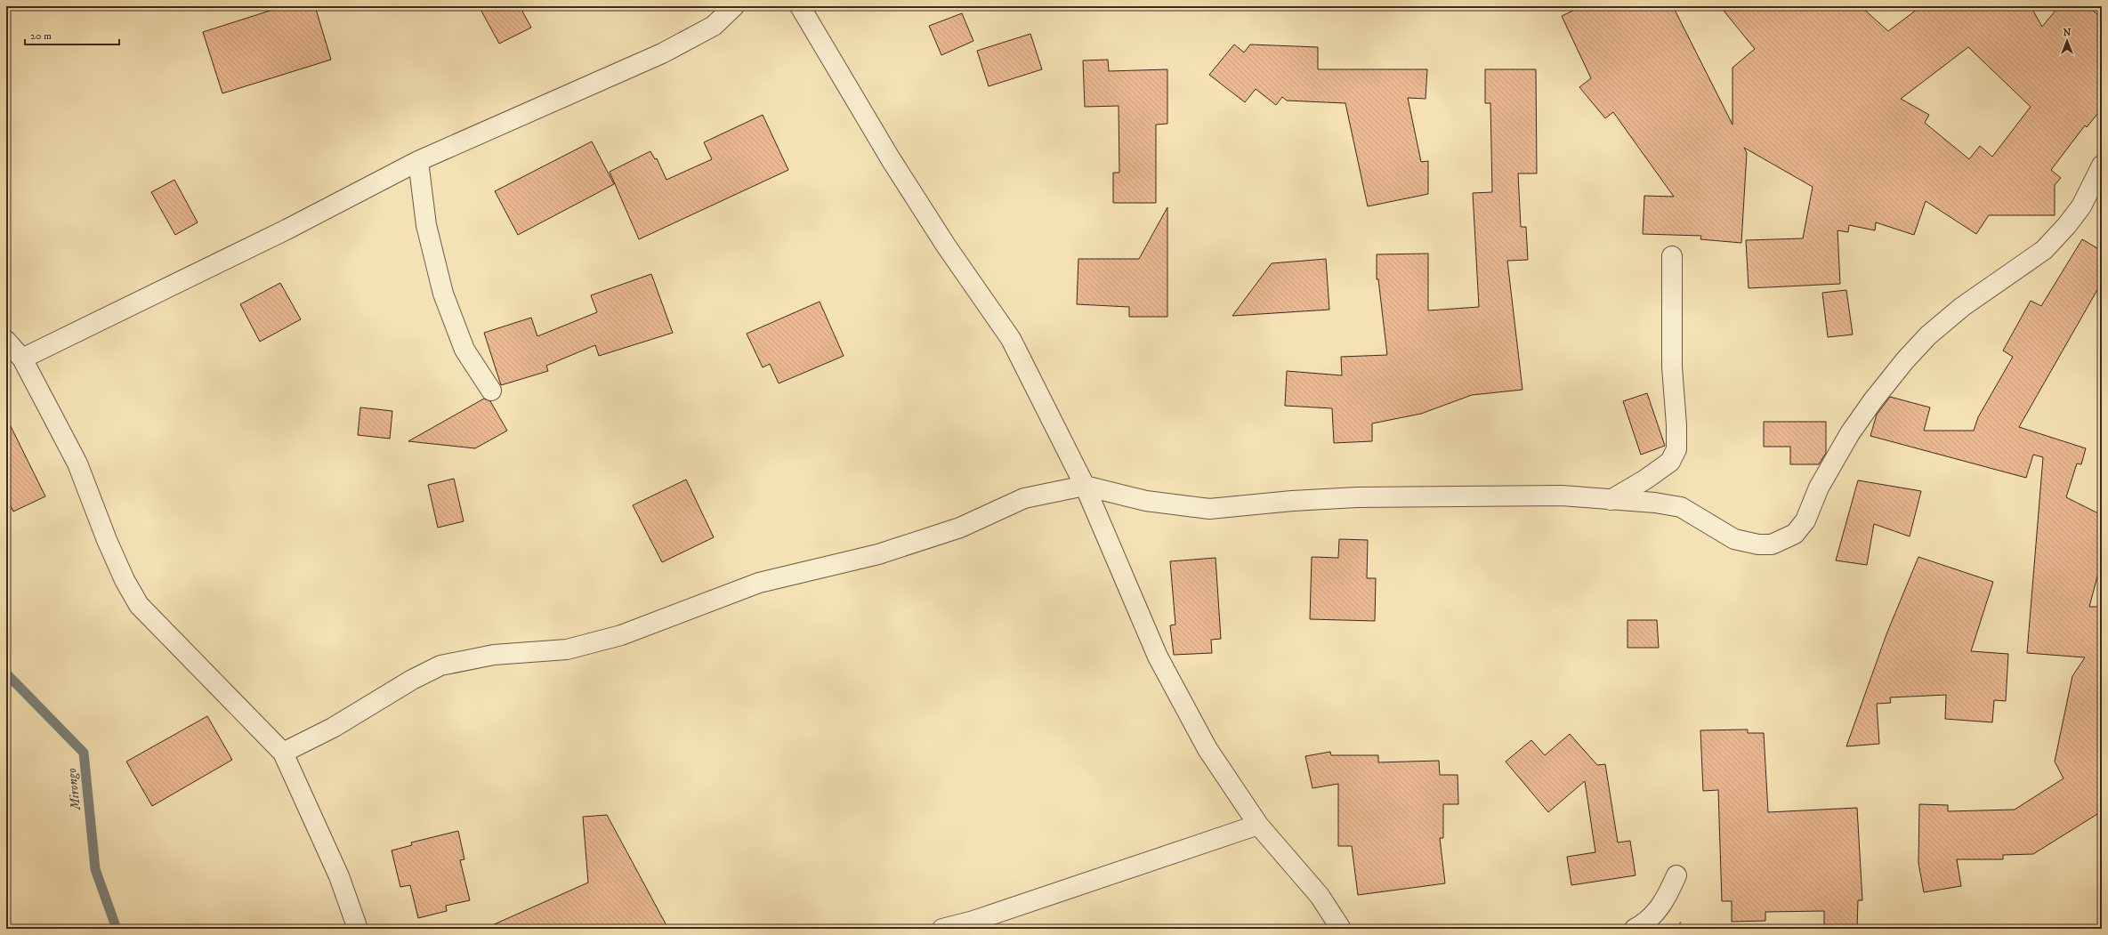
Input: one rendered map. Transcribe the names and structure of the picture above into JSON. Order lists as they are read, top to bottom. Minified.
{"water":["Mirongo"],"scale_bar":"20 m","north":"top"}
